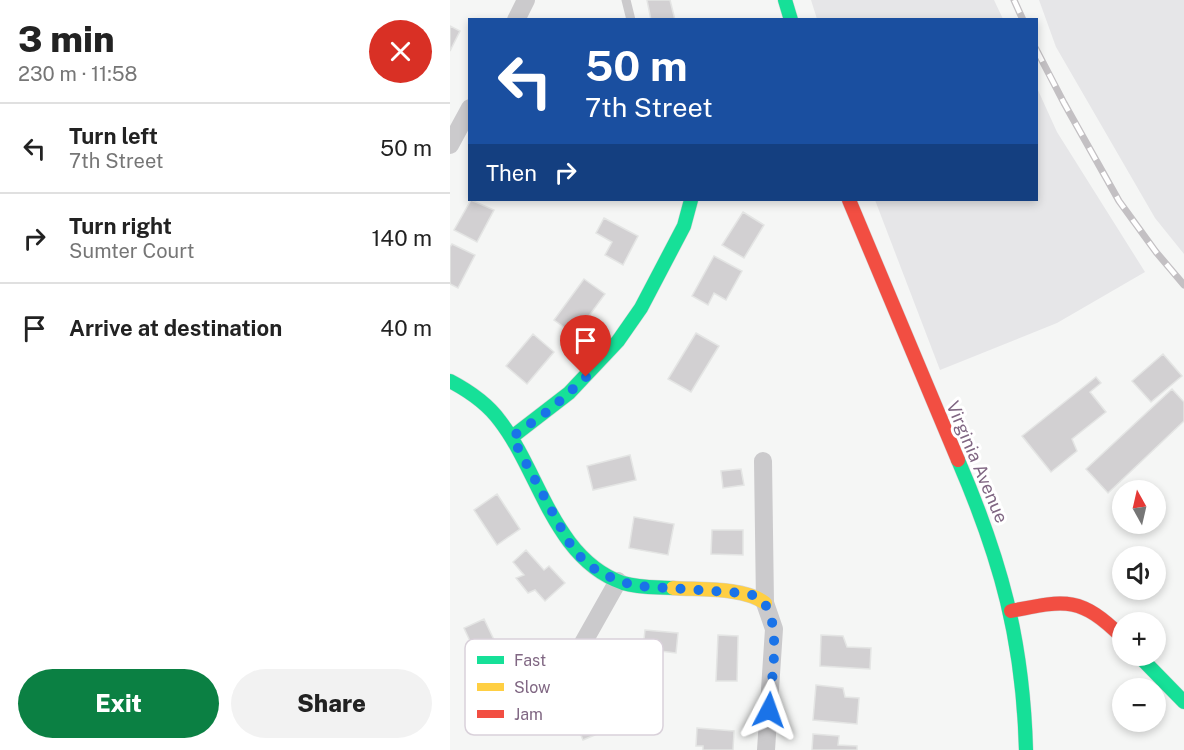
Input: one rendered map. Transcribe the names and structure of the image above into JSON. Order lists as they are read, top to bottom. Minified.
{"streets":{"street":["Virginia Avenue"]},"legend":["Fast","Slow","Jam"],"north":"top","page":{"heading":["3 min","230 m · 11:58"],"turn":["50 m","7th Street"],"list":[{"name":"Turn left","note":"7th Street","value":"50 m"},{"name":"Turn right","note":"Sumter Court","value":"140 m"},{"name":"Arrive at destination","value":"40 m"}],"then":"Then","map_buttons":["+","−"],"buttons":["Exit","Share"]}}
